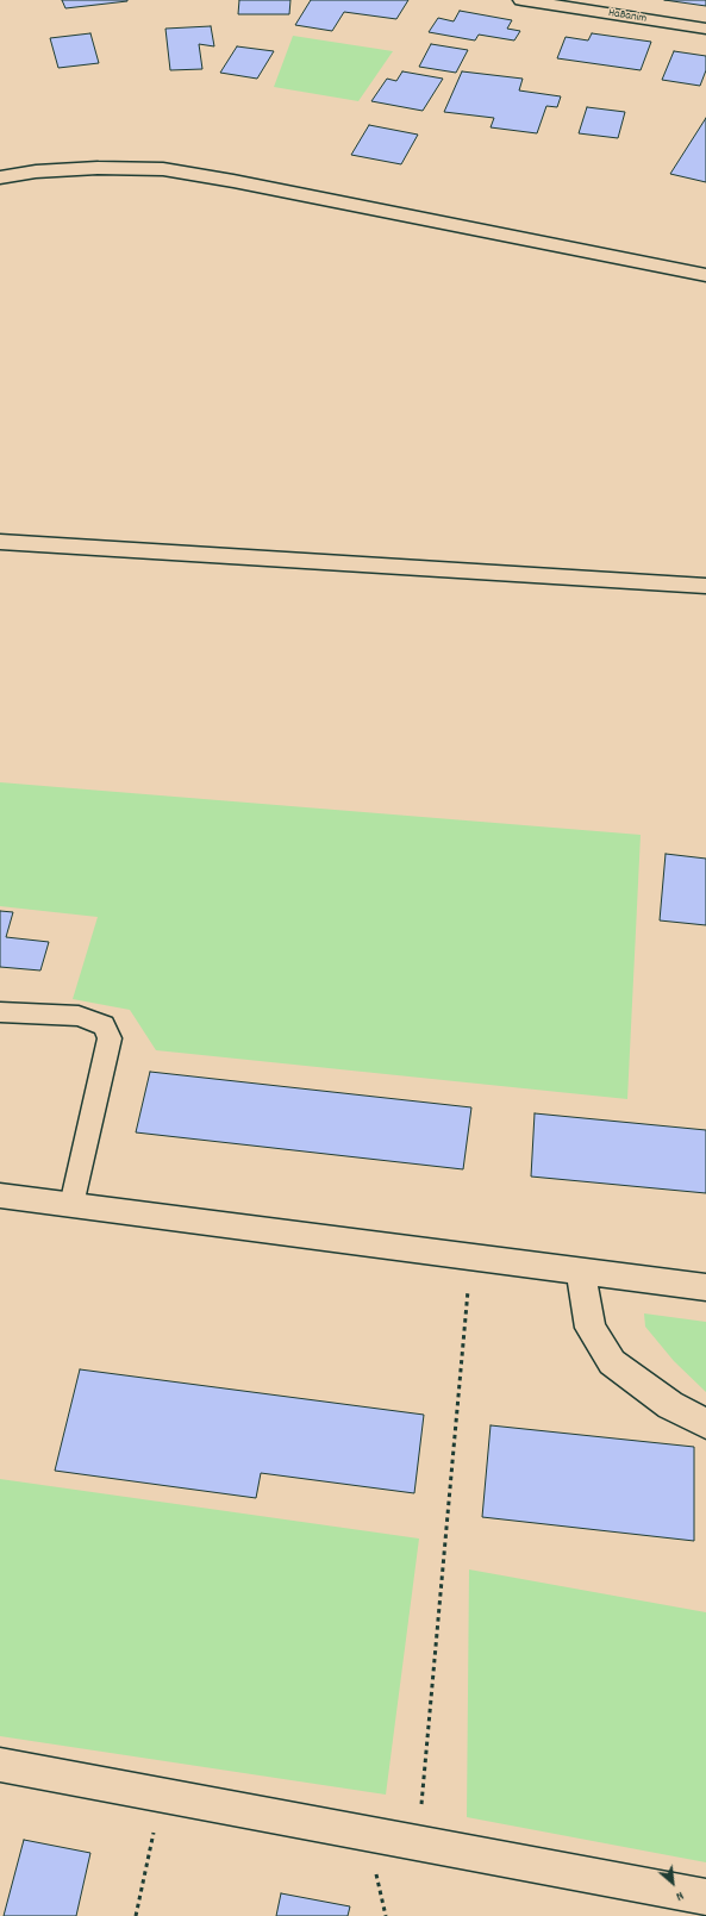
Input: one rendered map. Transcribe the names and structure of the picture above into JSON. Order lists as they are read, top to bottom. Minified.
{"streets":{"street":["HaBanim"]},"north":"bottom right"}
